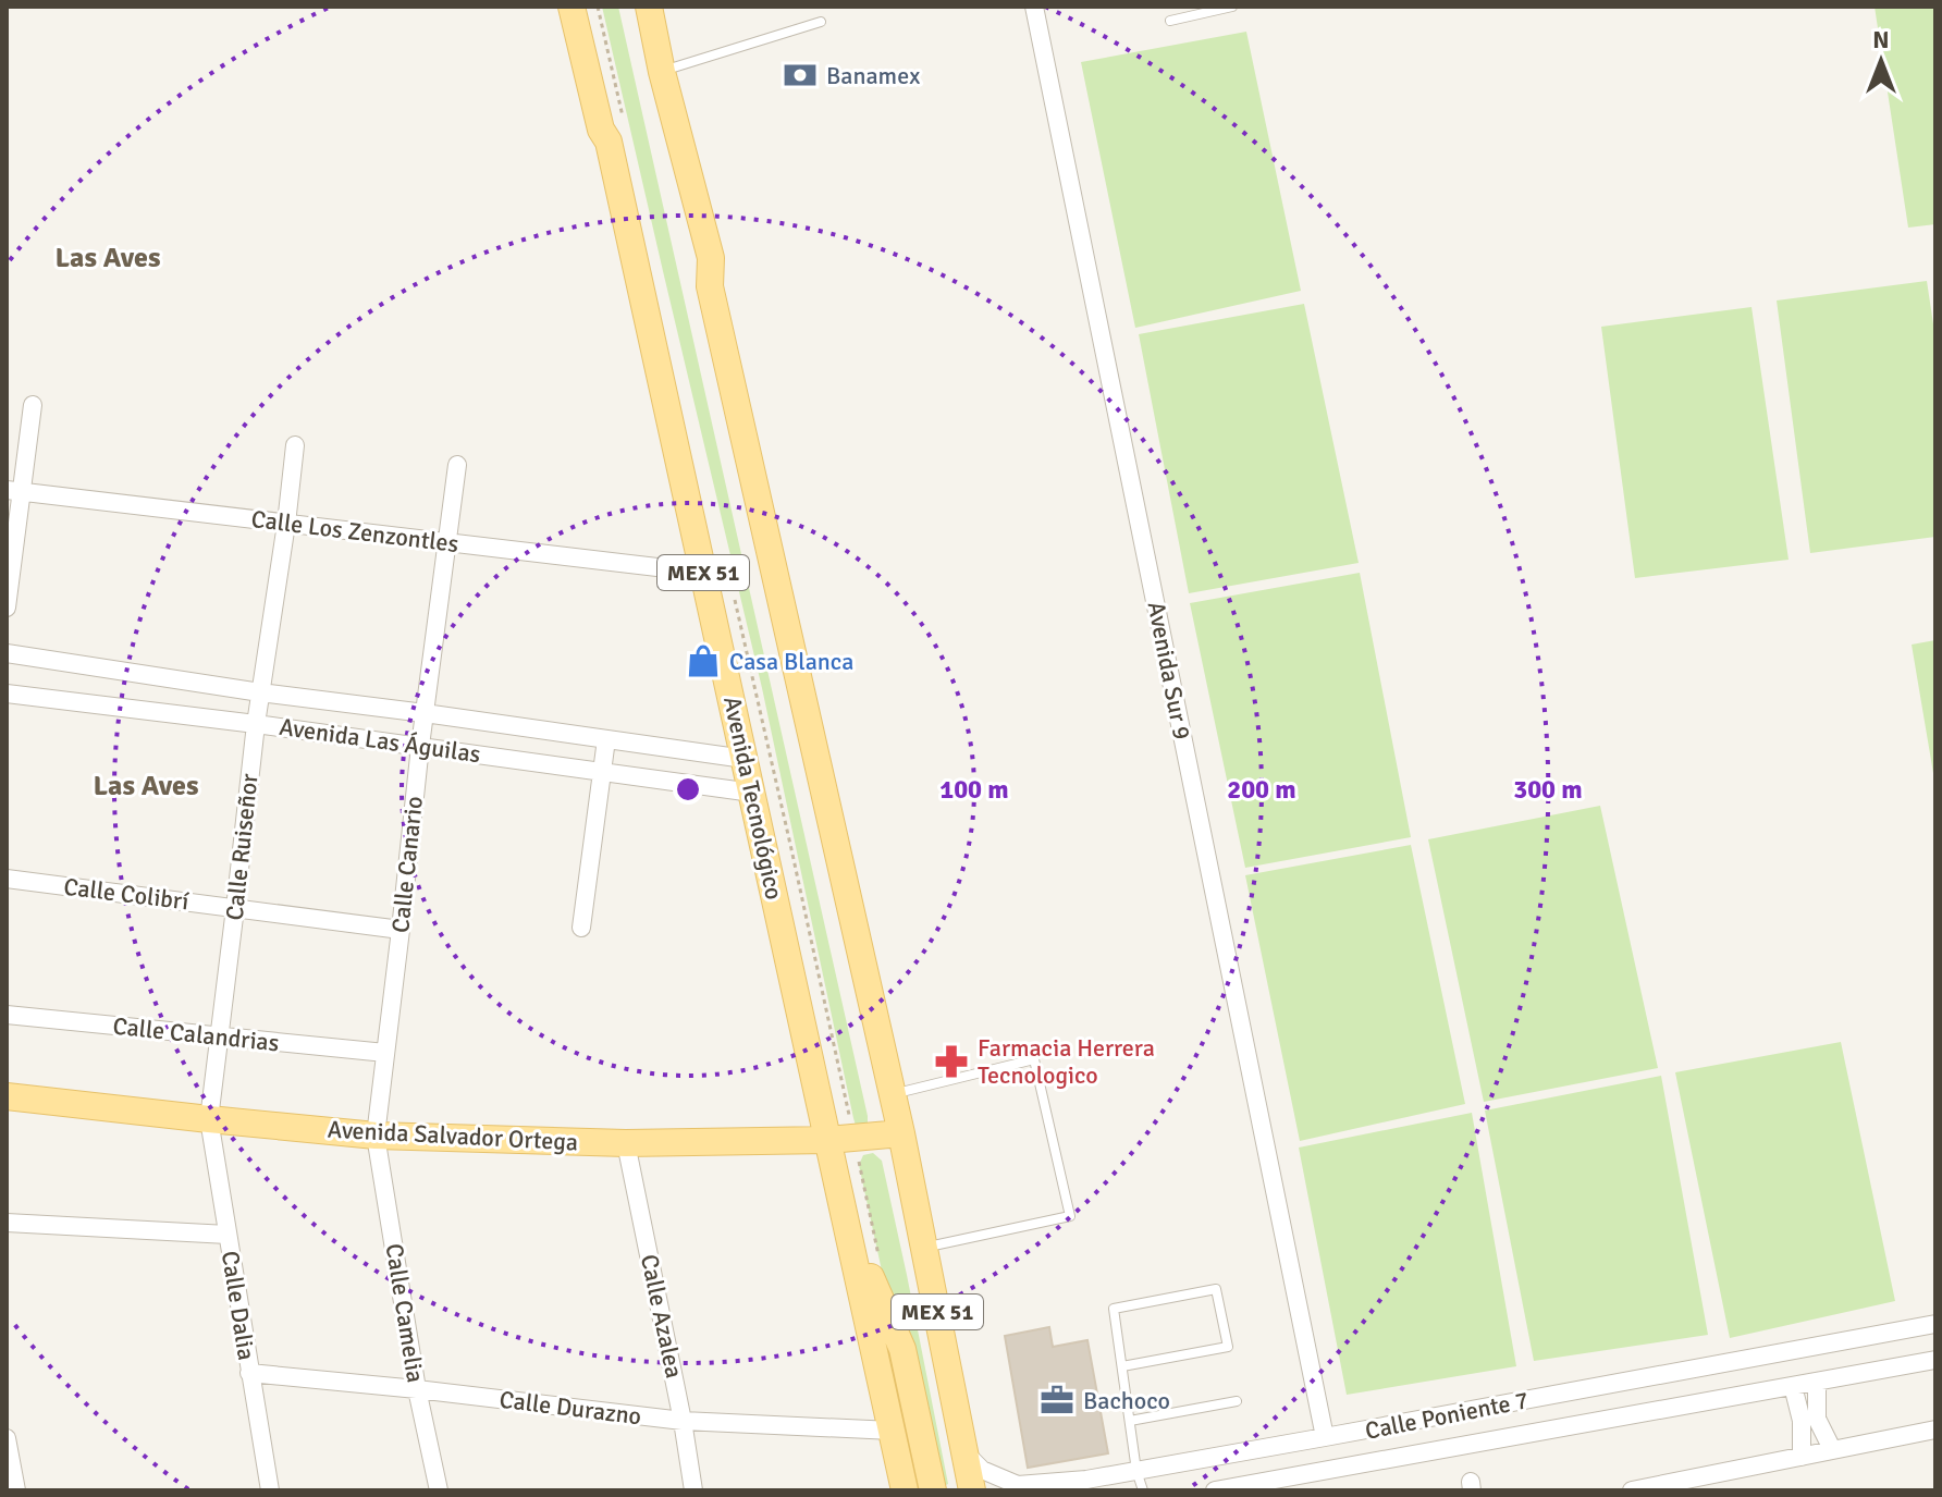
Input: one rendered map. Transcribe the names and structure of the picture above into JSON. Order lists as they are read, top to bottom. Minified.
{"streets":{"main road":["MEX 51","Avenida Tecnológico","Avenida Salvador Ortega"],"street":["Calle Los Zenzontles","Avenida Sur 9","Avenida Las Águilas","Calle Ruiseñor","Calle Canario","Calle Colibrí","Calle Calandrias","Calle Dalia","Calle Camelia","Calle Azalea","Calle Durazno","Calle Poniente 7"]},"crossings":[["Calle Los Zenzontles","Avenida Tecnológico"],["Calle Los Zenzontles","Calle Ruiseñor"],["Calle Los Zenzontles","Calle Canario"],["MEX 51","Avenida Salvador Ortega"],["MEX 51","Calle Poniente 7"],["Avenida Sur 9","Calle Poniente 7"],["Avenida Las Águilas","Avenida Tecnológico"],["Avenida Las Águilas","Calle Ruiseñor"],["Avenida Las Águilas","Calle Canario"],["Avenida Tecnológico","Avenida Salvador Ortega"],["Avenida Tecnológico","Calle Durazno"],["Calle Ruiseñor","Calle Colibrí"],["Calle Ruiseñor","Calle Calandrias"],["Calle Ruiseñor","Avenida Salvador Ortega"],["Calle Ruiseñor","Calle Dalia"],["Calle Canario","Calle Colibrí"],["Calle Canario","Calle Calandrias"],["Calle Canario","Avenida Salvador Ortega"],["Calle Canario","Calle Camelia"],["Avenida Salvador Ortega","Calle Dalia"],["Avenida Salvador Ortega","Calle Camelia"],["Avenida Salvador Ortega","Calle Azalea"],["Calle Dalia","Calle Durazno"],["Calle Camelia","Calle Durazno"],["Calle Azalea","Calle Durazno"]],"districts":["Las Aves","Las Aves"],"places":{"bank":["Banamex"],"shop":["Casa Blanca"],"pharmacy":["Farmacia Herrera Tecnologico"],"office":["Bachoco"]},"north":"top","rings":["100 m","200 m","300 m"]}
